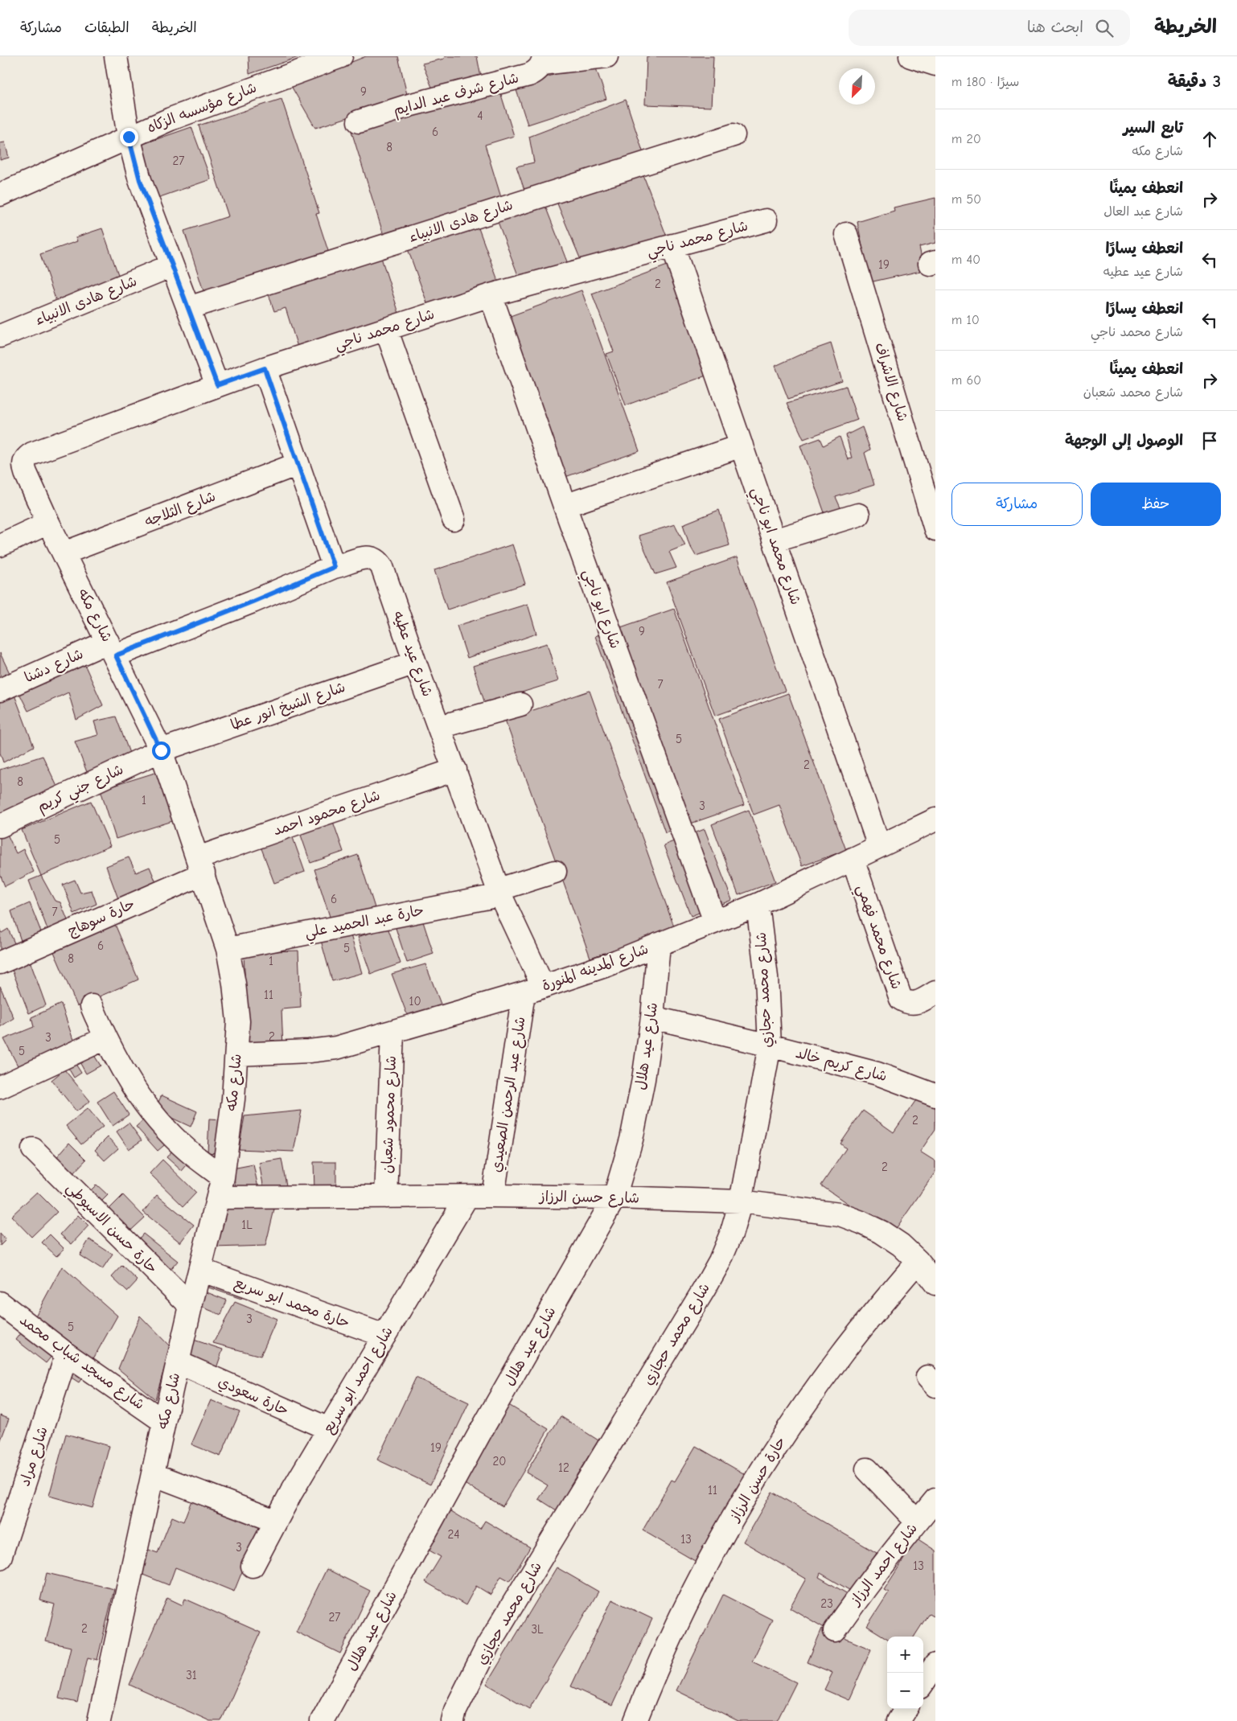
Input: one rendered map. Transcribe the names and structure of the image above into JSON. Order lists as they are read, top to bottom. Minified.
{"streets":{"street":["شارع شرف عبد الدايم","شارع مؤسسه الزكاه","شارع هادى الانبياء","شارع محمد ناجي","شارع الاشراف","شارع الثلاجه","شارع محمد ابو ناجي","شارع ابو ناجي","شارع مكه","شارع عيد عطيه","شارع دشنا","شارع الشيخ انور عطا","شارع جني كريم","شارع محمود احمد","حارة سوهاج","حارة عبد الحميد علي","شارع محمد فهمي","شارع المدينه المنورة","شارع محمد حجازي","شارع عيد هلال","شارع كريم خالد","شارع عبد الرحمن الصعيدي","شارع محمود شعبان","شارع حسن الرزاز","حارة حسن الاسيوطي","حارة محمد ابو سريع","شارع مسجد شباب محمد","شارع احمد ابو سريع","حارة سعودي","شارع مراد","حارة حسن الرزاز","شارع احمد الرزاز"]},"crossings":[["شارع محمد ناجي","شارع محمد ابو ناجي"],["شارع محمد ناجي","شارع ابو ناجي"],["شارع محمد ناجي","شارع مكه"],["شارع الثلاجه","شارع مكه"],["شارع محمد ابو ناجي","شارع المدينه المنورة"],["شارع ابو ناجي","شارع المدينه المنورة"],["شارع مكه","شارع دشنا"],["شارع مكه","شارع الشيخ انور عطا"],["شارع مكه","شارع جني كريم"],["شارع مكه","شارع محمود احمد"],["شارع مكه","حارة سوهاج"],["شارع مكه","حارة عبد الحميد علي"],["شارع مكه","شارع المدينه المنورة"],["شارع مكه","شارع حسن الرزاز"],["شارع مكه","حارة حسن الاسيوطي"],["شارع مكه","حارة محمد ابو سريع"],["شارع مكه","شارع مسجد شباب محمد"],["شارع مكه","حارة سعودي"],["شارع عيد عطيه","شارع دشنا"],["شارع عيد عطيه","شارع الشيخ انور عطا"],["شارع عيد عطيه","شارع محمود احمد"],["شارع عيد عطيه","حارة عبد الحميد علي"],["شارع عيد عطيه","شارع المدينه المنورة"],["شارع عيد عطيه","شارع عبد الرحمن الصعيدي"],["شارع الشيخ انور عطا","شارع جني كريم"],["شارع محمود احمد","حارة سوهاج"],["شارع محمد فهمي","شارع المدينه المنورة"],["شارع المدينه المنورة","شارع محمد حجازي"],["شارع المدينه المنورة","شارع عيد هلال"],["شارع المدينه المنورة","شارع عبد الرحمن الصعيدي"],["شارع المدينه المنورة","شارع محمود شعبان"],["شارع محمد حجازي","شارع كريم خالد"],["شارع محمد حجازي","شارع حسن الرزاز"],["شارع عيد هلال","شارع كريم خالد"],["شارع عيد هلال","شارع حسن الرزاز"],["شارع عبد الرحمن الصعيدي","شارع حسن الرزاز"],["شارع محمود شعبان","شارع حسن الرزاز"],["شارع حسن الرزاز","شارع احمد ابو سريع"],["شارع حسن الرزاز","حارة حسن الرزاز"],["حارة محمد ابو سريع","شارع احمد ابو سريع"],["شارع مسجد شباب محمد","شارع مراد"],["شارع احمد ابو سريع","حارة سعودي"]],"house_numbers":["9","4","6","8","27","19","2","9","7","5","2","8","1","3","5","6","7","6","5","8","1","11","10","2","3","5","2","2","1L","3","5","19","20","12","11","24","13","3","13","23","27","2","3L","31"],"north":"bottom left","page":{"header":"الخريطة","search":"ابحث هنا","nav":["الخريطة","الطبقات","مشاركة"],"heading":["3 دقيقة","سيرًا · 180 m"],"list":[["تابع السير","شارع مكه","20 m"],["انعطف يمينًا","شارع عبد العال","50 m"],["انعطف يسارًا","شارع عيد عطيه","40 m"],["انعطف يسارًا","شارع محمد ناجي","10 m"],["انعطف يمينًا","شارع محمد شعبان","60 m"],"الوصول إلى الوجهة"],"buttons":["حفظ","مشاركة"],"map_buttons":["+","−"]}}
